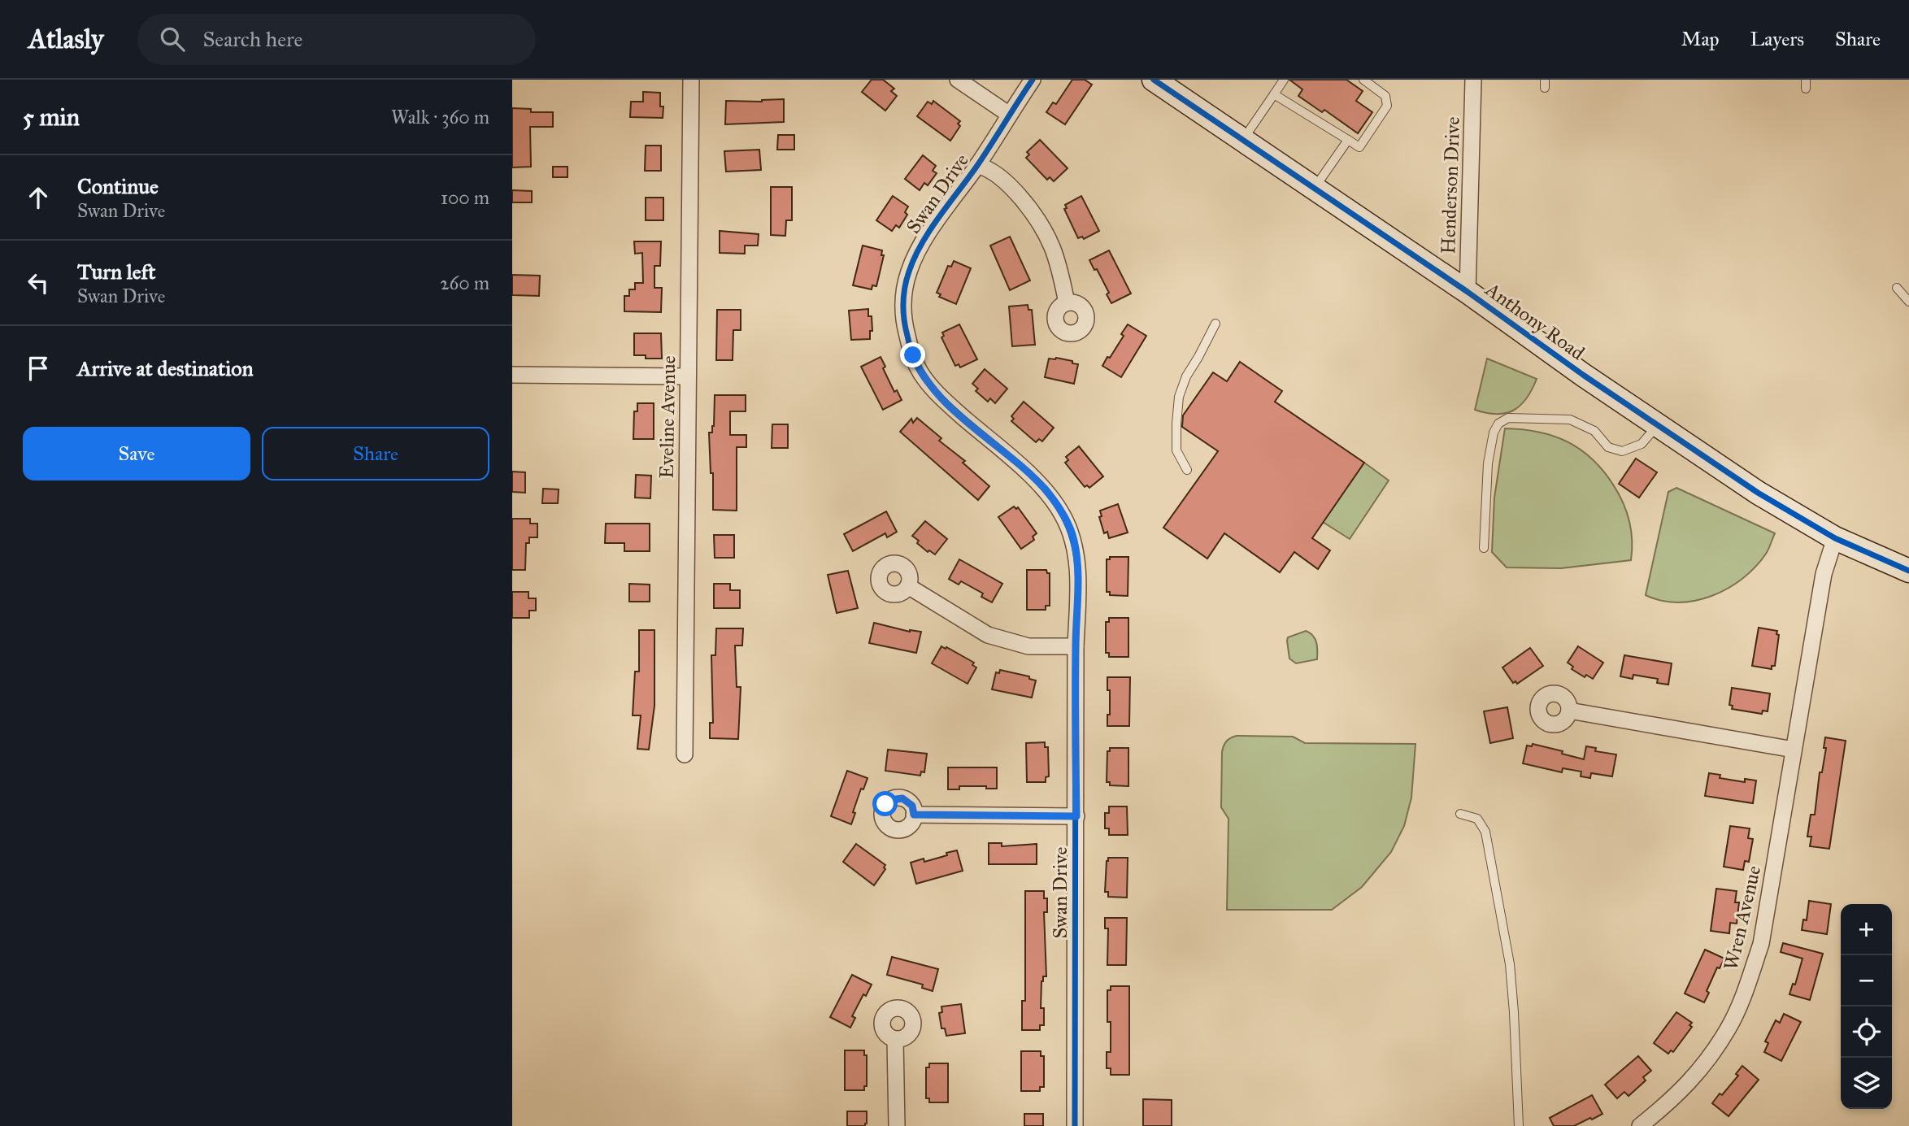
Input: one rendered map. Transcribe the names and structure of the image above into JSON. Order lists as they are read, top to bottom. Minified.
{"streets":{"street":["Henderson Drive","Swan Drive","Anthony Road","Eveline Avenue","Wren Avenue"]},"crossings":[["Henderson Drive","Anthony Road"],["Anthony Road","Wren Avenue"]],"page":{"header":"Atlasly","search":"Search here","nav":["Map","Layers","Share"],"heading":["5 min","Walk · 360 m"],"list":[["Continue","Swan Drive","100 m"],["Turn left","Swan Drive","260 m"],"Arrive at destination"],"buttons":["Save","Share"],"map_buttons":["+","−"]}}
